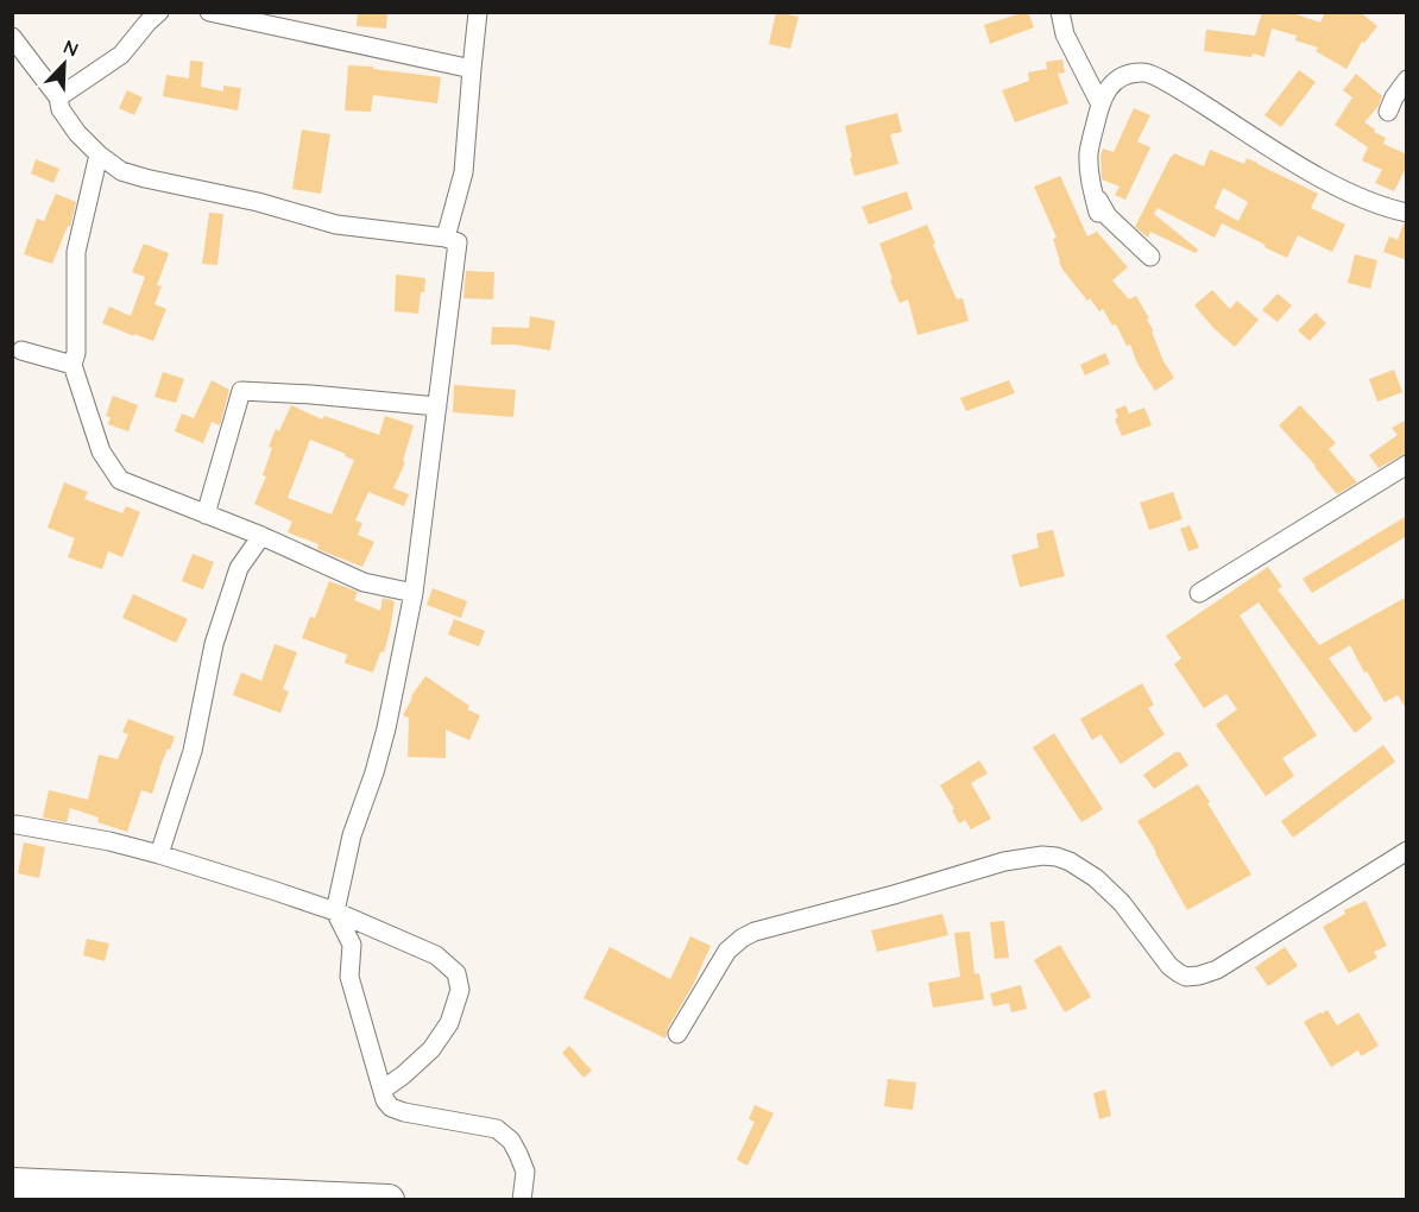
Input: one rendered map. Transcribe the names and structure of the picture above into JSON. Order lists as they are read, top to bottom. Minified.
{"north":"top right"}
